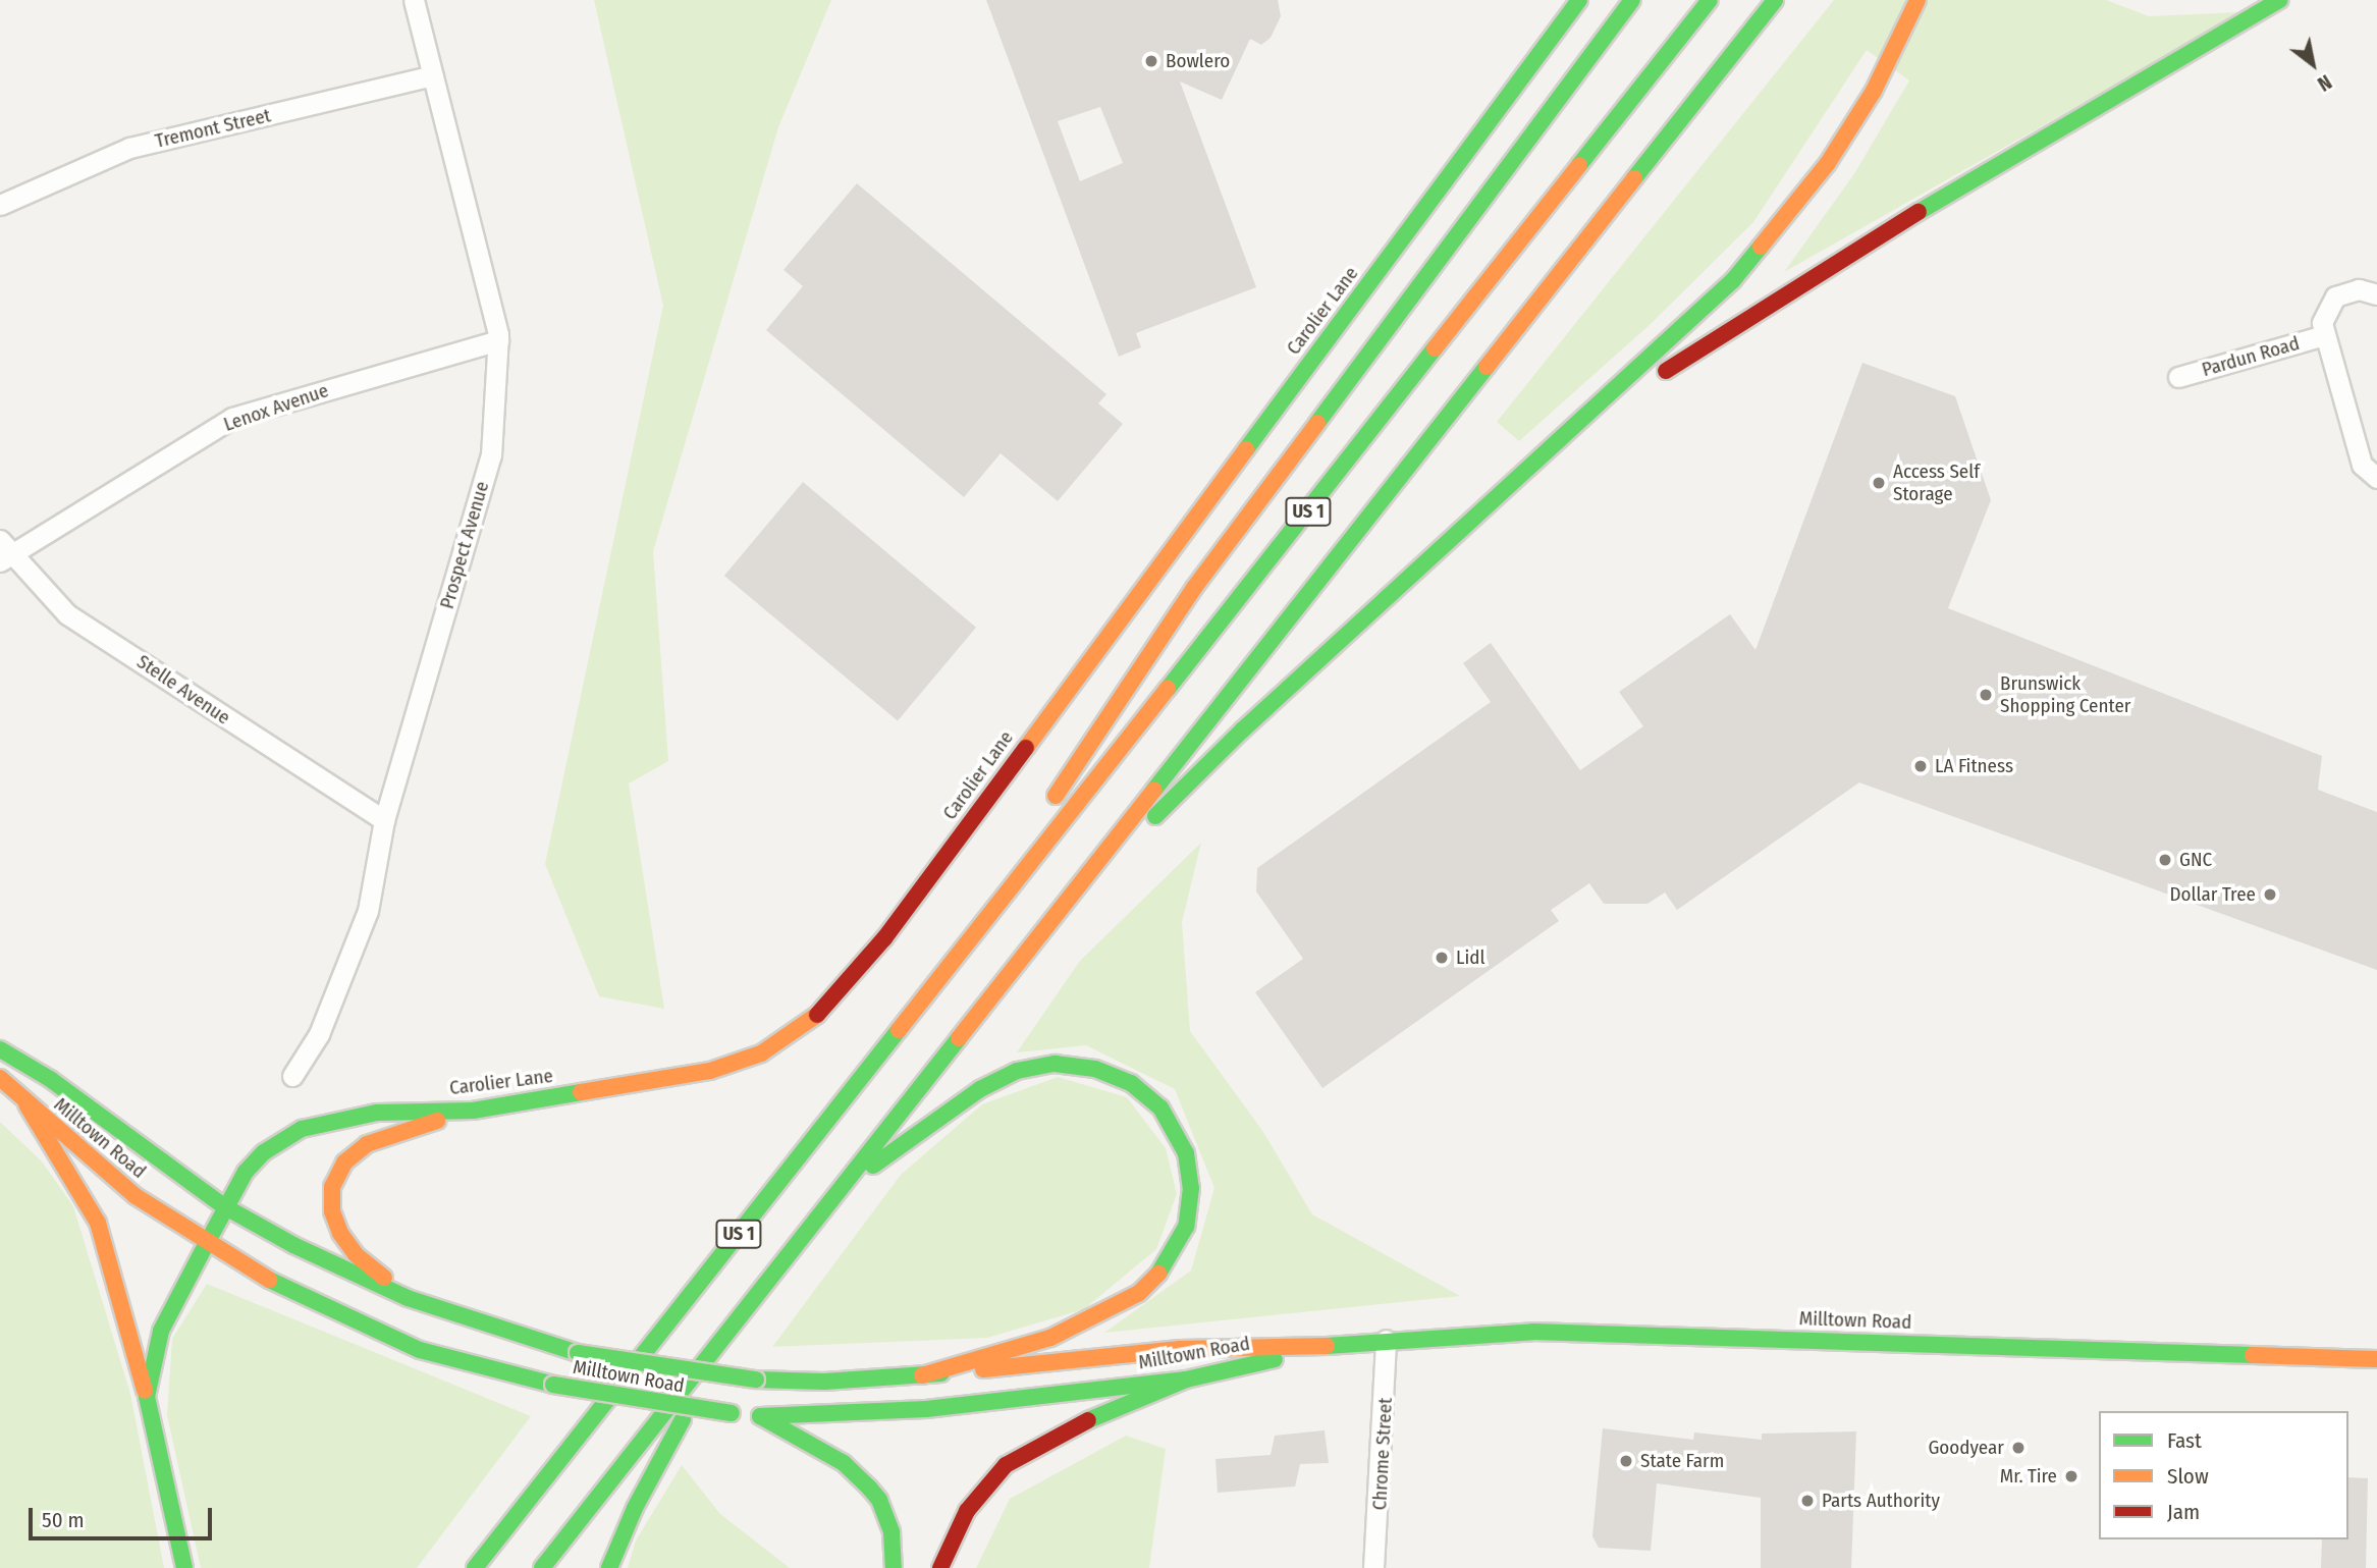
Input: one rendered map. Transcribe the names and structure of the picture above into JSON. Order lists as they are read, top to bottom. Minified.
{"streets":{"main road":["Carolier Lane","US 1","Milltown Road"],"street":["Tremont Street","Pardun Road","Lenox Avenue","Prospect Avenue","Stelle Avenue","Chrome Street"]},"crossings":[["Tremont Street","Prospect Avenue"],["Carolier Lane","Milltown Road"],["Lenox Avenue","Prospect Avenue"],["Lenox Avenue","Stelle Avenue"],["Prospect Avenue","Stelle Avenue"],["Milltown Road","Chrome Street"]],"places":["Bowlero","Access Self Storage","Brunswick Shopping Center","LA Fitness","GNC","Dollar Tree","Lidl","Goodyear","State Farm","Mr. Tire","Parts Authority"],"legend":["Fast","Slow","Jam"],"scale_bar":"50 m","north":"bottom right"}
